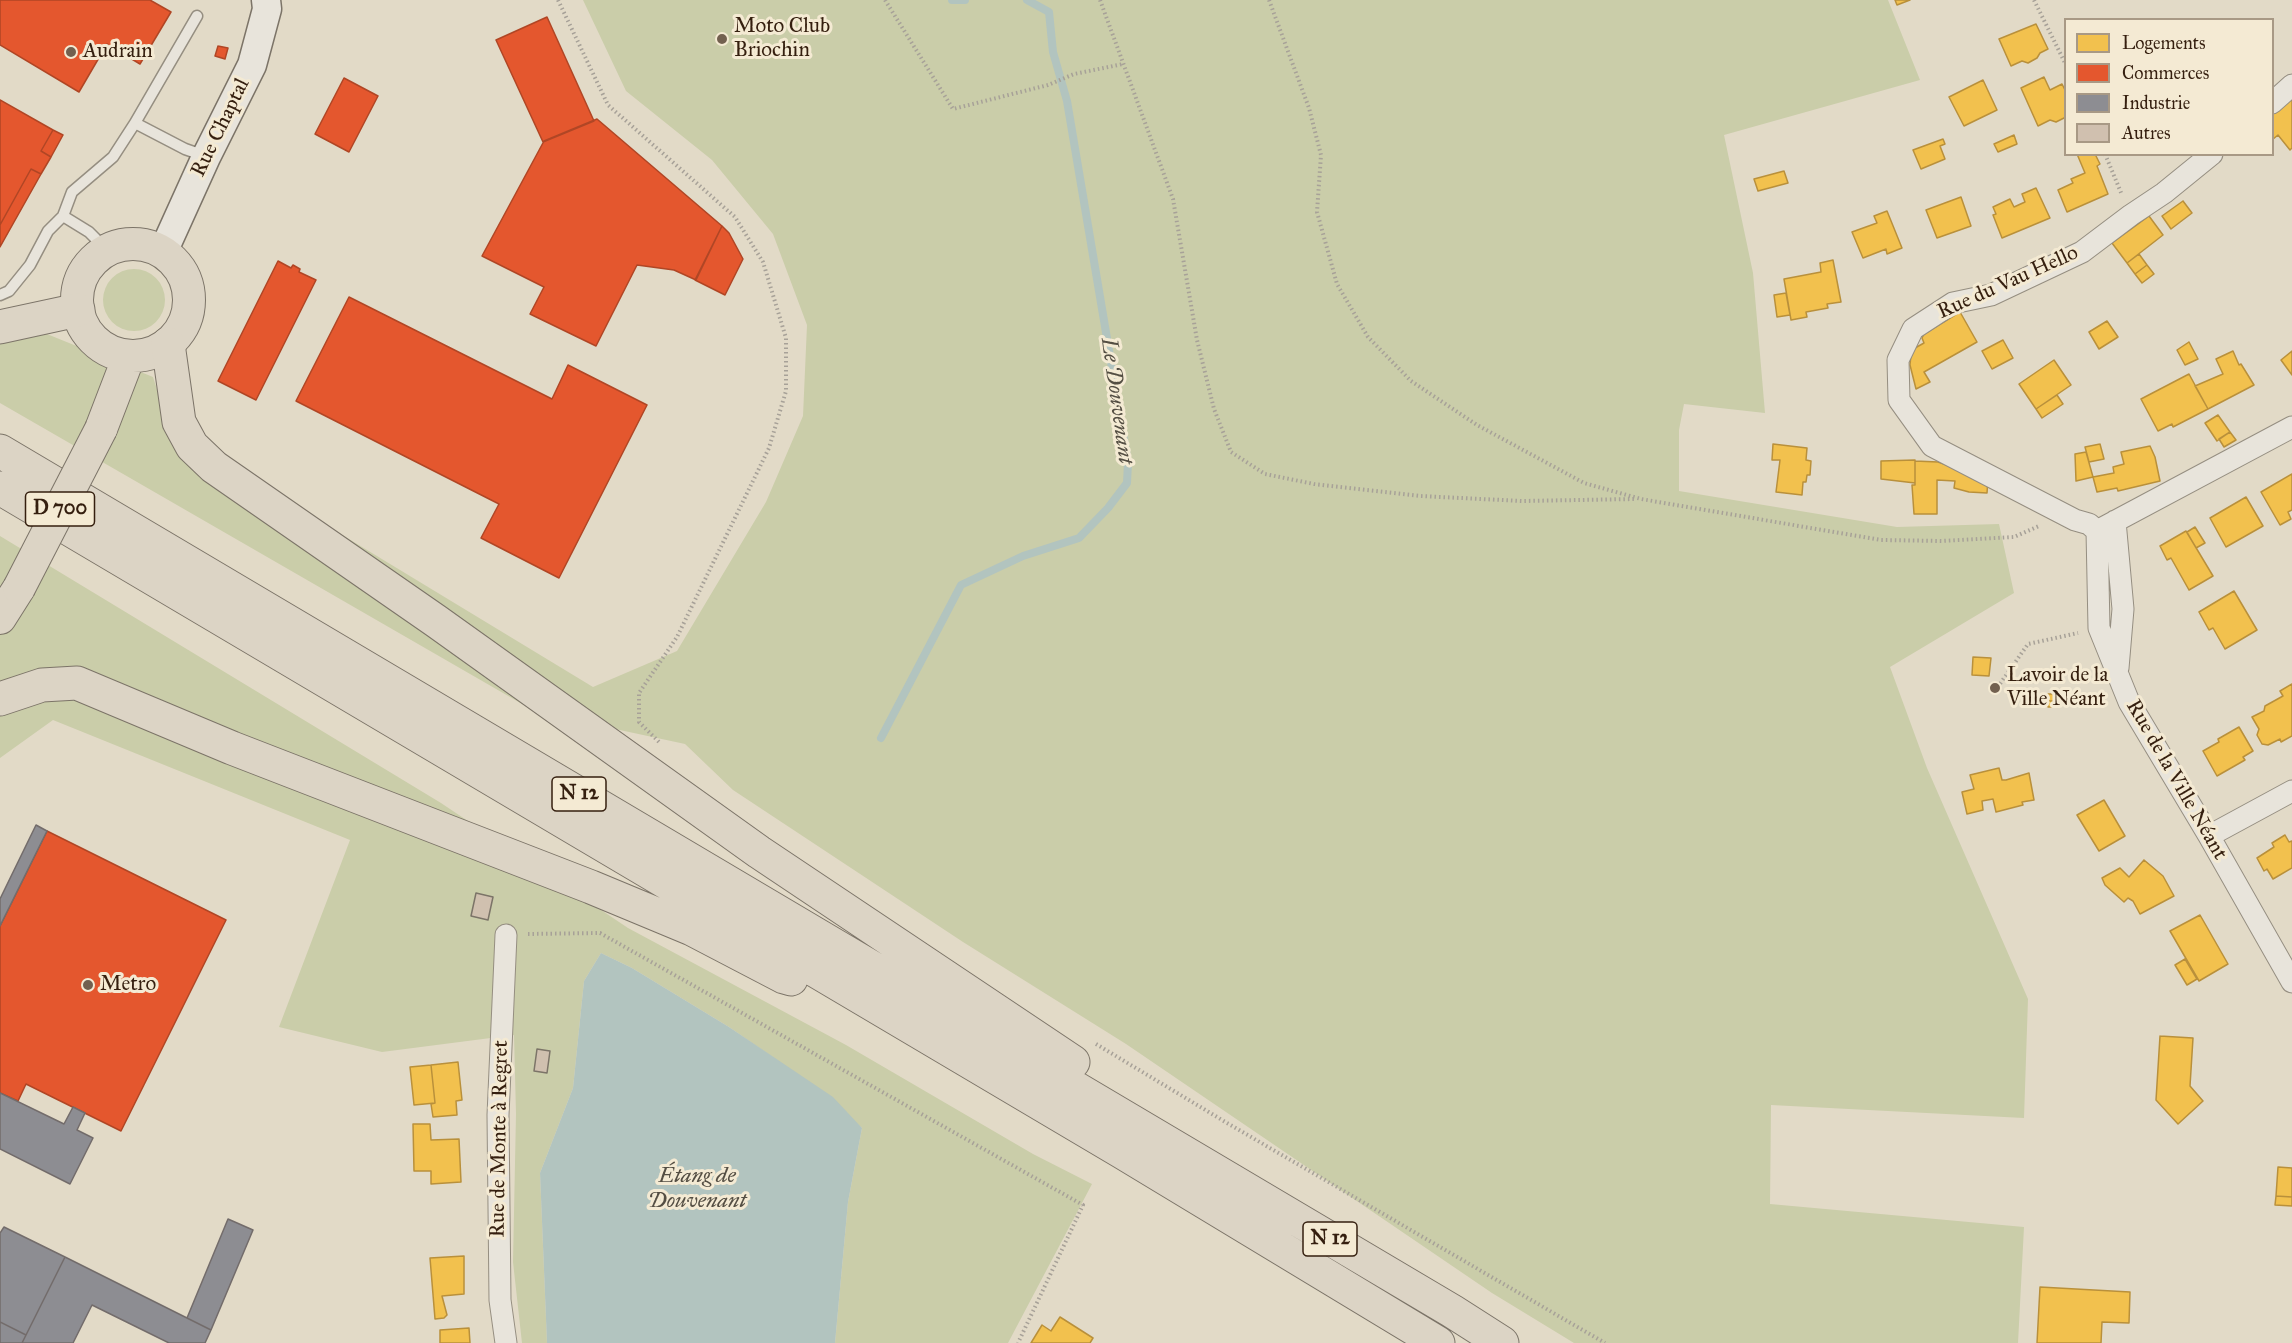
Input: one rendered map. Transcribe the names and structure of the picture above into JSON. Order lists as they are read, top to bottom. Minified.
{"streets":{"highway":["N 12"],"main road":["Rue Chaptal","D 700"],"street":["Rue du Vau Hello","Rue de la Ville Néant","Rue de Monte à Regret"]},"crossings":[["Rue Chaptal","D 700"],["Rue du Vau Hello","Rue de la Ville Néant"]],"water":["Le Douvenant","Étang de Douvenant"],"places":["Moto Club Briochin","Audrain","Lavoir de la Ville Néant","Metro"],"legend":["Logements","Commerces","Industrie","Autres"]}
